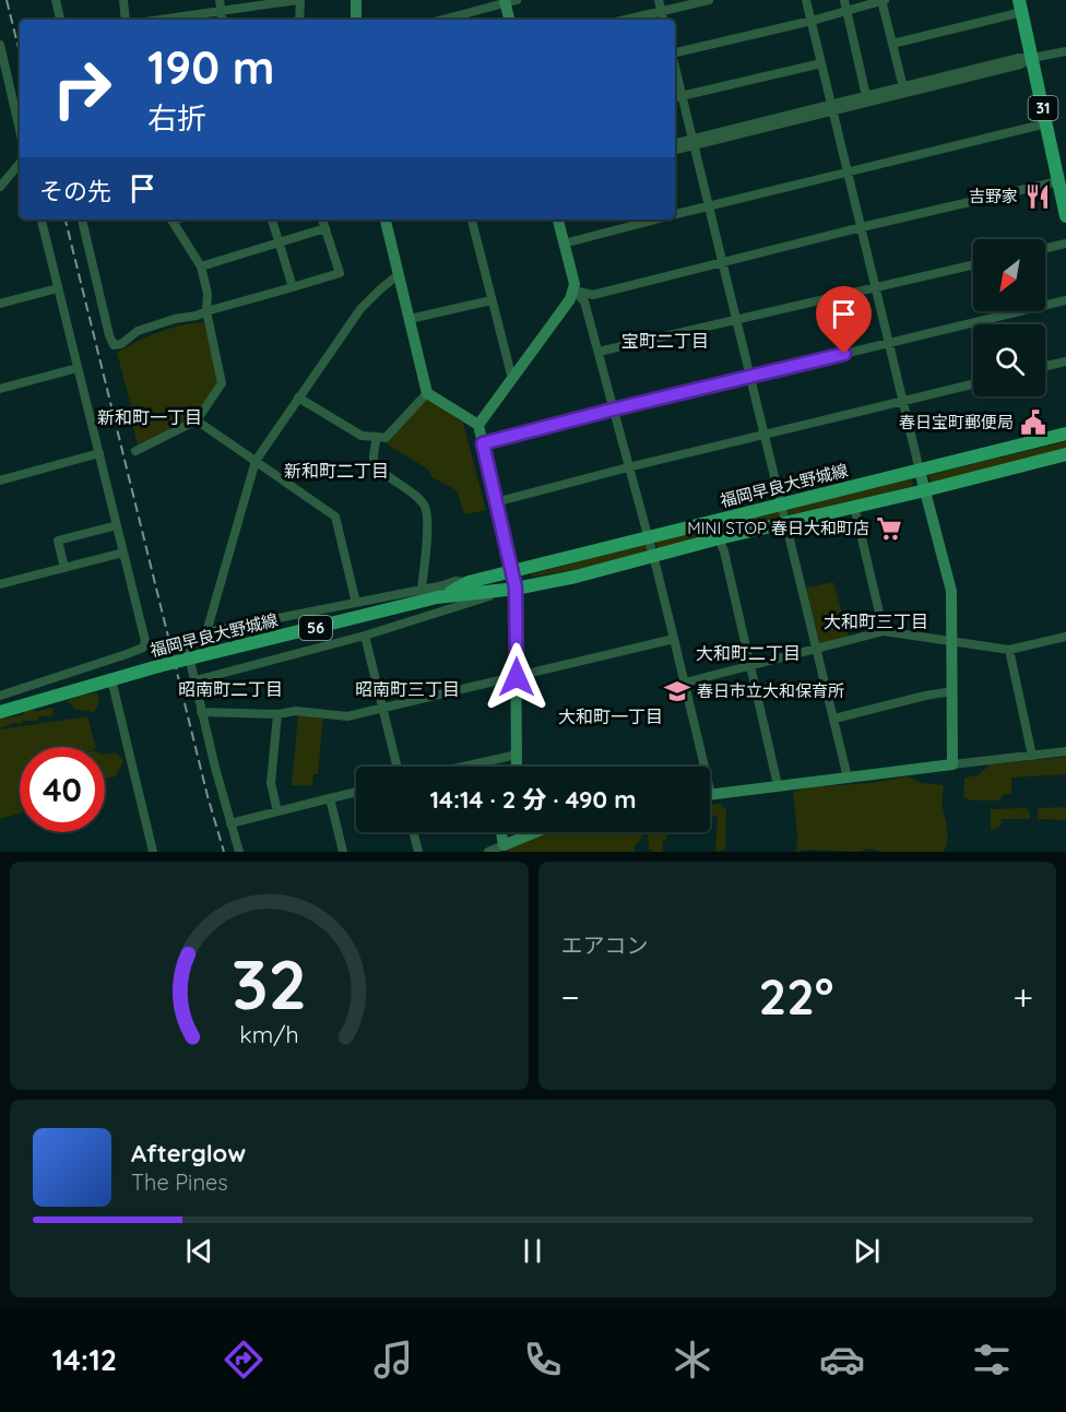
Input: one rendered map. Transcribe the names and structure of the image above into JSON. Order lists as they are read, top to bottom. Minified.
{"streets":{"main road":["31","福岡早良大野城線","56"]},"districts":["宝町二丁目","新和町一丁目","新和町二丁目","大和町三丁目","大和町二丁目","昭南町二丁目","昭南町三丁目","大和町一丁目"],"places":{"restaurant":["吉野家"],"public building":["春日宝町郵便局"],"supermarket":["MINI STOP 春日大和町店"],"school or university":["春日市立大和保育所"]},"north":"bottom left","page":{"turn":["190 m","右折"],"then":"その先","limit":"40","trip":"14:14 · 2 分 · 490 m","tile":"エアコン","heat":["−","22°","+"],"song":["Afterglow","The Pines"],"tabs":"14:12","gauge":["32","km/h"]}}
